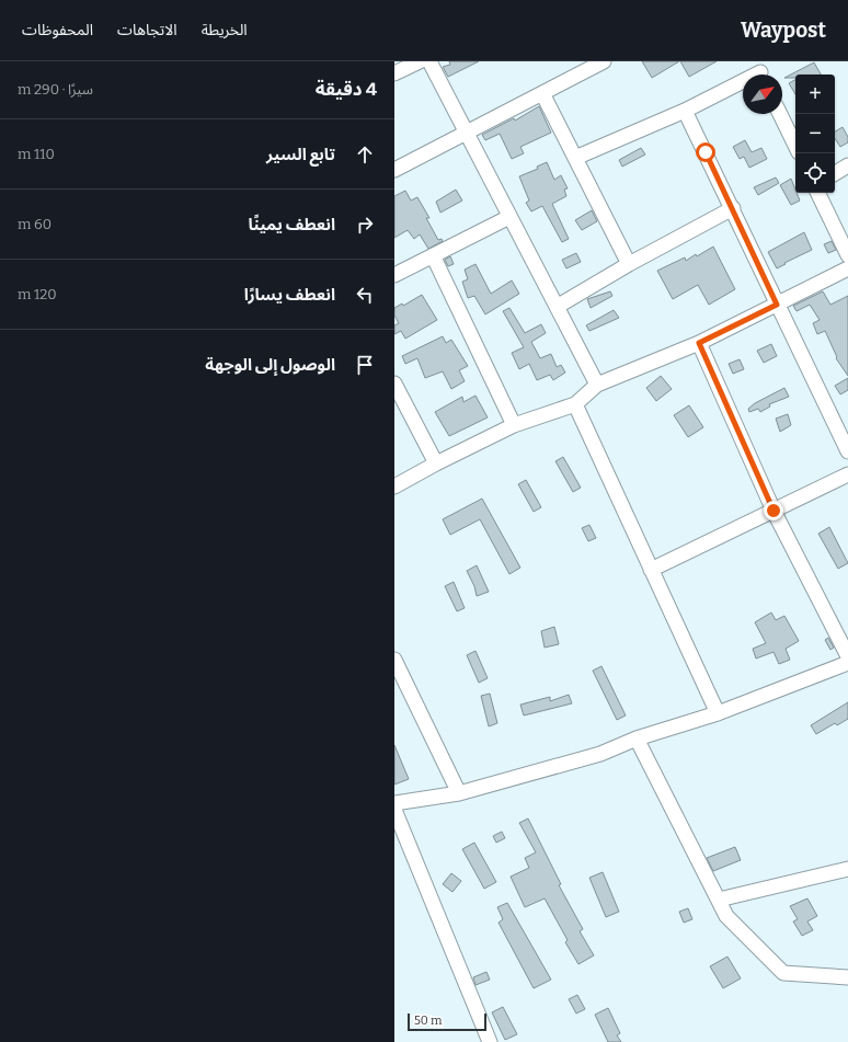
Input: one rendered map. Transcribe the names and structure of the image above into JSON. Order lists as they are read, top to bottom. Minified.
{"scale_bar":"50 m","north":"top right","page":{"header":"Waypost","nav":["الخريطة","الاتجاهات","المحفوظات"],"heading":["4 دقيقة","سيرًا · 290 m"],"map_buttons":["+","−"],"list":[["تابع السير","110 m"],["انعطف يمينًا","60 m"],["انعطف يسارًا","120 m"],"الوصول إلى الوجهة"],"scale":"50 m"}}
